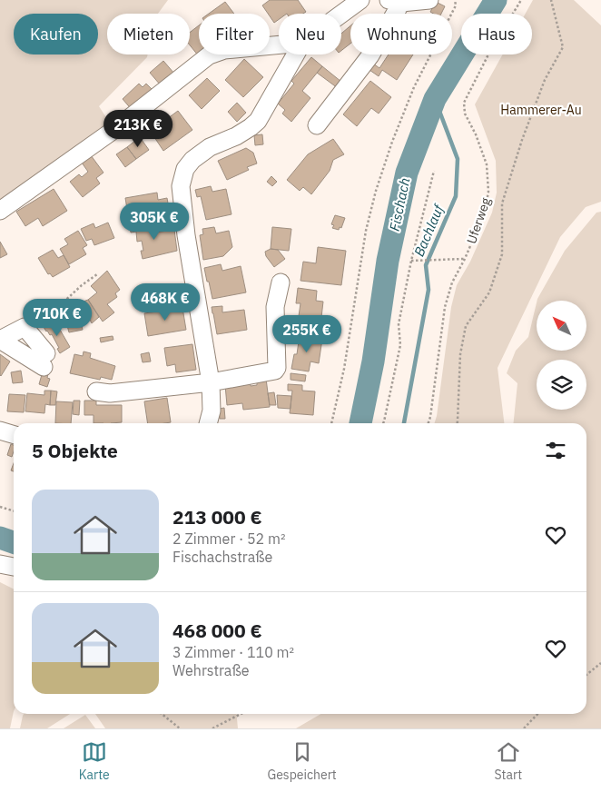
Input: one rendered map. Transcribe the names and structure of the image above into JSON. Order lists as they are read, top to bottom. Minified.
{"streets":{"path":["Uferweg"]},"water":["Fischach","Bachlauf"],"parks":["Hammerer-Au"],"north":"top left","page":{"chip":["Kaufen","Mieten","Filter","Neu","Wohnung","Haus"],"price":["213K €","305K €","468K €","710K €","255K €"],"heading":"5 Objekte","list":[{"name":"213 000 €","note":"2 Zimmer · 52 m² · Fischachstraße"},{"name":"468 000 €","note":"3 Zimmer · 110 m² · Wehrstraße"}],"tabs":["Karte","Gespeichert","Start"]}}
